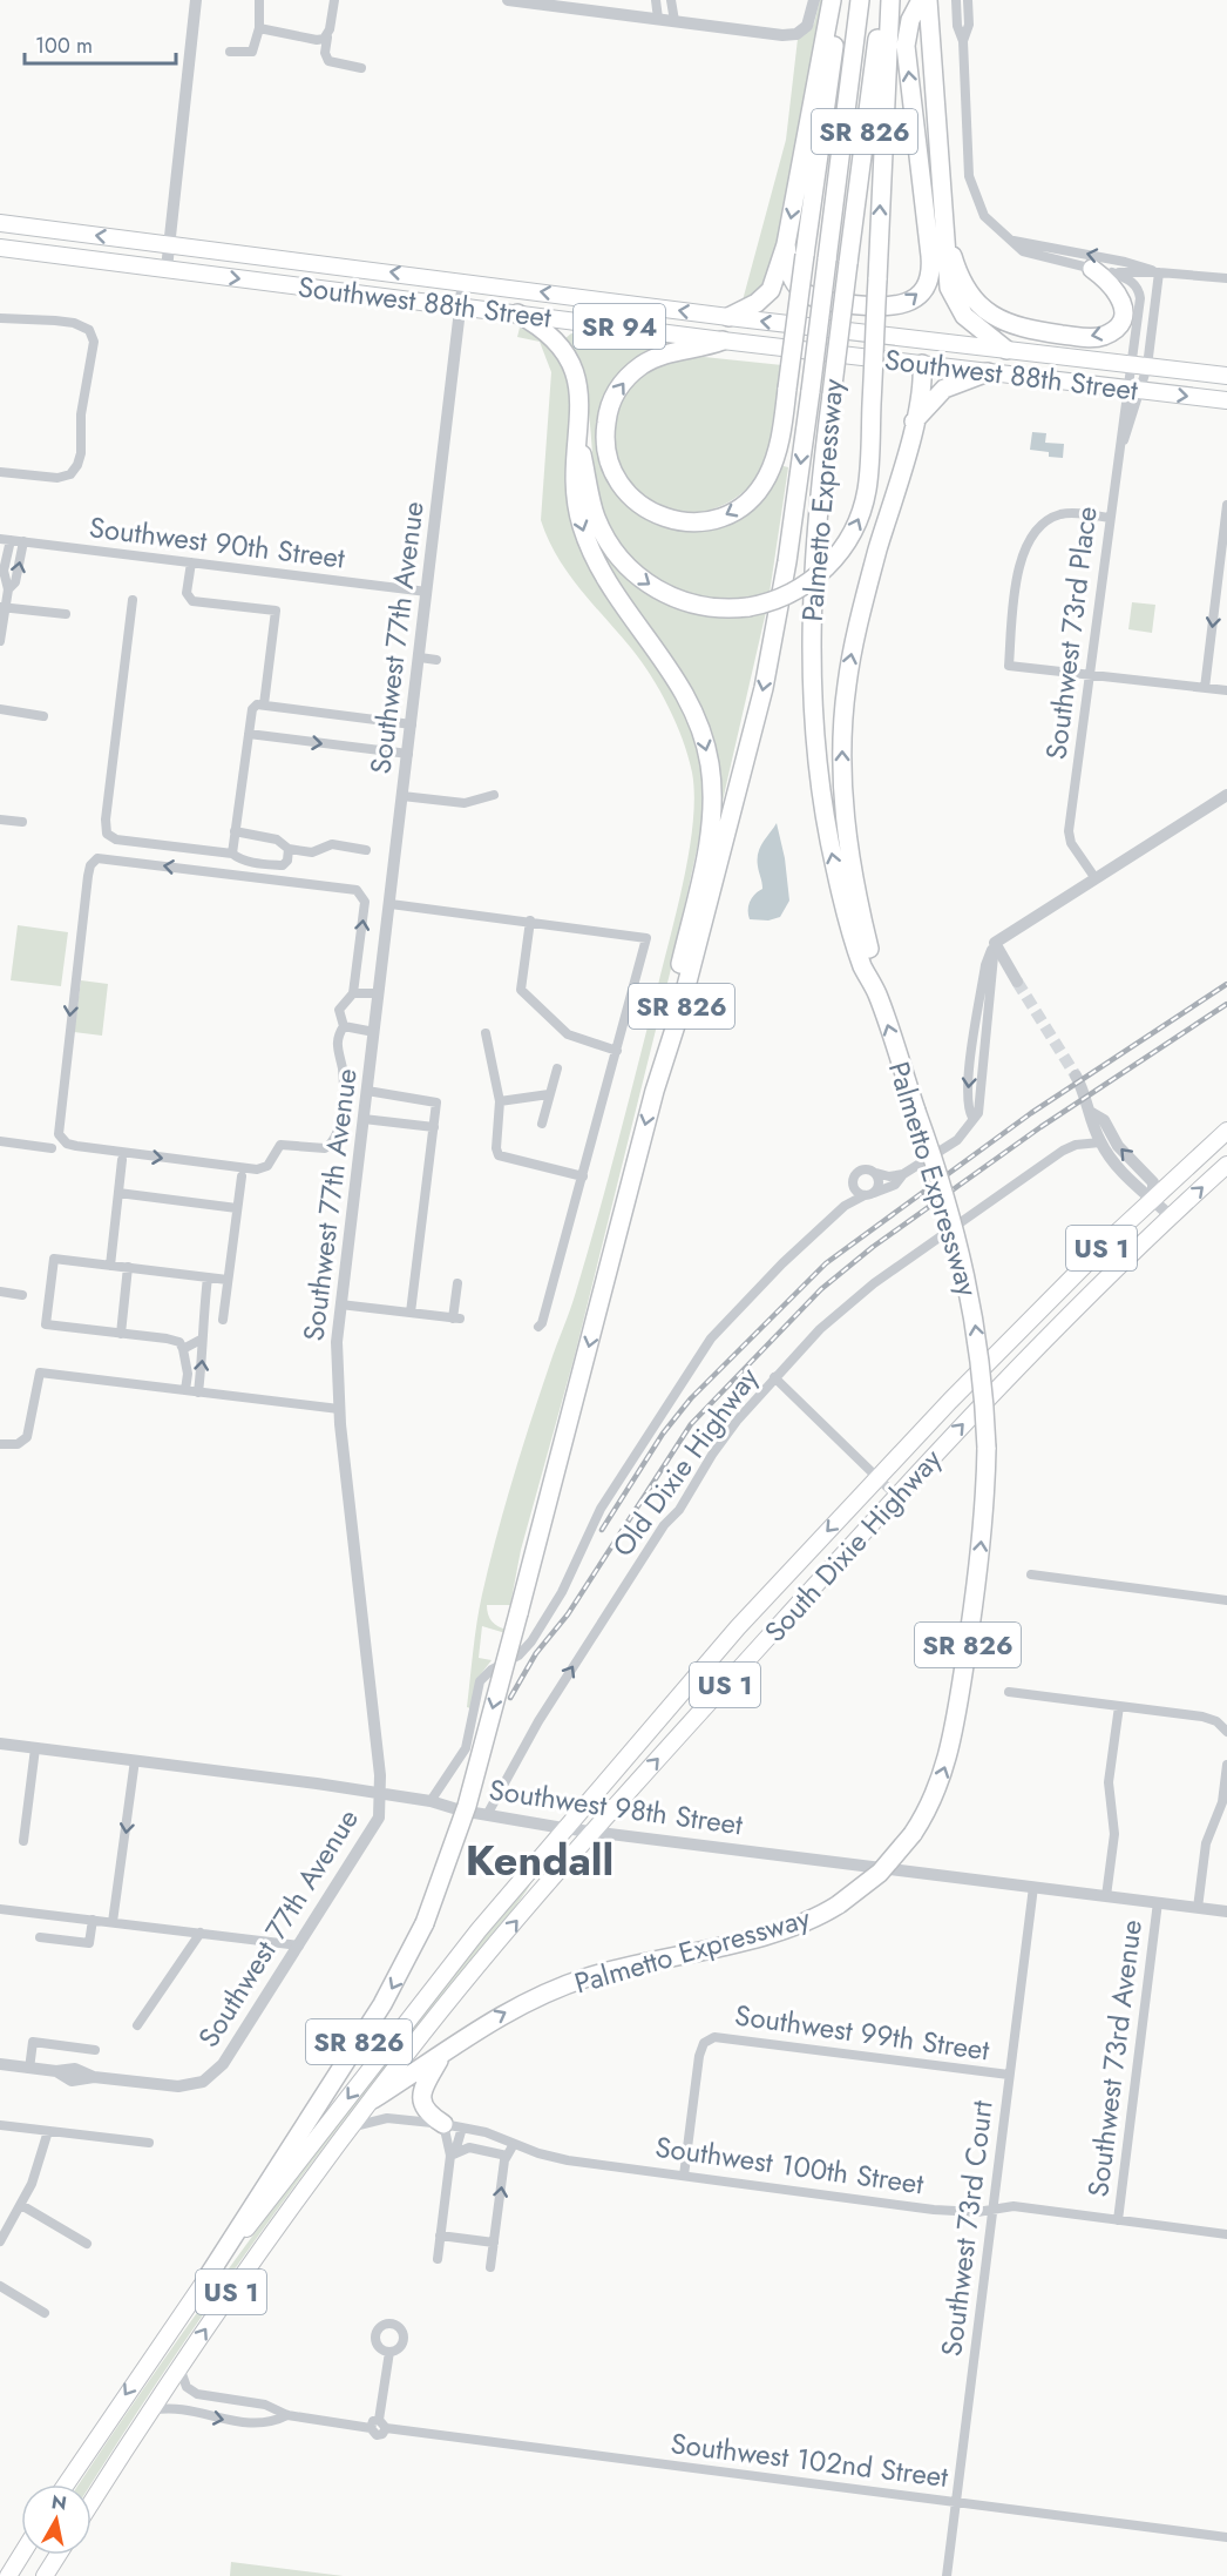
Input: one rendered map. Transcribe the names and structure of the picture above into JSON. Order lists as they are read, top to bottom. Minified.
{"streets":{"highway":["SR 826","Palmetto Expressway"],"main road":["Southwest 88th Street","SR 94","US 1","South Dixie Highway"],"street":["Southwest 90th Street","Southwest 73rd Place","Southwest 77th Avenue","Old Dixie Highway","Southwest 98th Street","Southwest 99th Street","Southwest 73rd Avenue","Southwest 100th Street","Southwest 73rd Court","Southwest 102nd Street"]},"crossings":[["Southwest 88th Street","Southwest 73rd Place"],["Southwest 88th Street","Southwest 77th Avenue"],["Palmetto Expressway","South Dixie Highway"],["Southwest 90th Street","Southwest 77th Avenue"],["Southwest 77th Avenue","Southwest 98th Street"],["US 1","South Dixie Highway"],["Old Dixie Highway","Southwest 98th Street"],["South Dixie Highway","Southwest 98th Street"],["South Dixie Highway","Southwest 100th Street"],["South Dixie Highway","Southwest 102nd Street"],["Southwest 98th Street","Southwest 73rd Avenue"],["Southwest 98th Street","Southwest 73rd Court"],["Southwest 99th Street","Southwest 100th Street"],["Southwest 99th Street","Southwest 73rd Court"],["Southwest 73rd Avenue","Southwest 100th Street"],["Southwest 100th Street","Southwest 73rd Court"],["Southwest 73rd Court","Southwest 102nd Street"]],"districts":["Kendall"],"scale_bar":"100 m","north":"top"}
